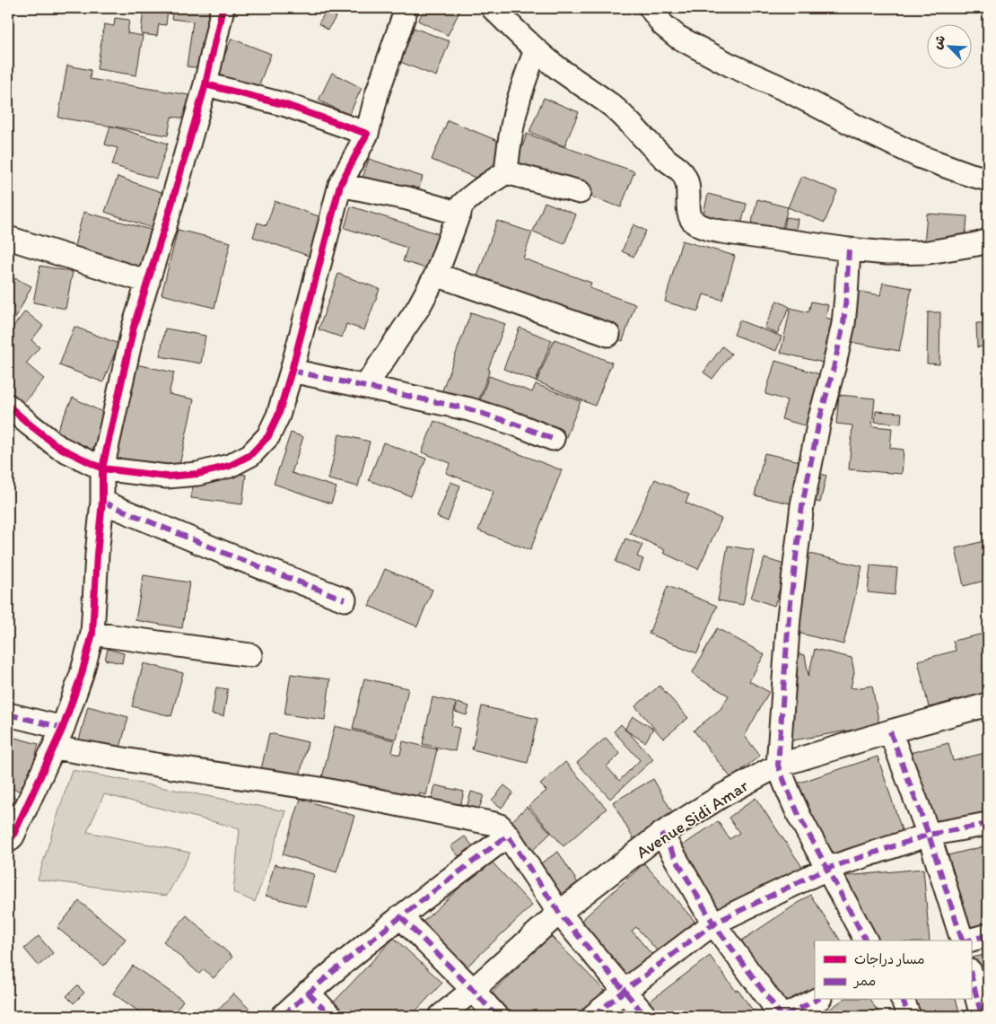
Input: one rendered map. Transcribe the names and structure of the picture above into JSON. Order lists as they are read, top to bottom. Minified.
{"streets":{"street":["Avenue Sidi Amar"]},"legend":["مسار دراجات","ممر"],"north":"top left"}
